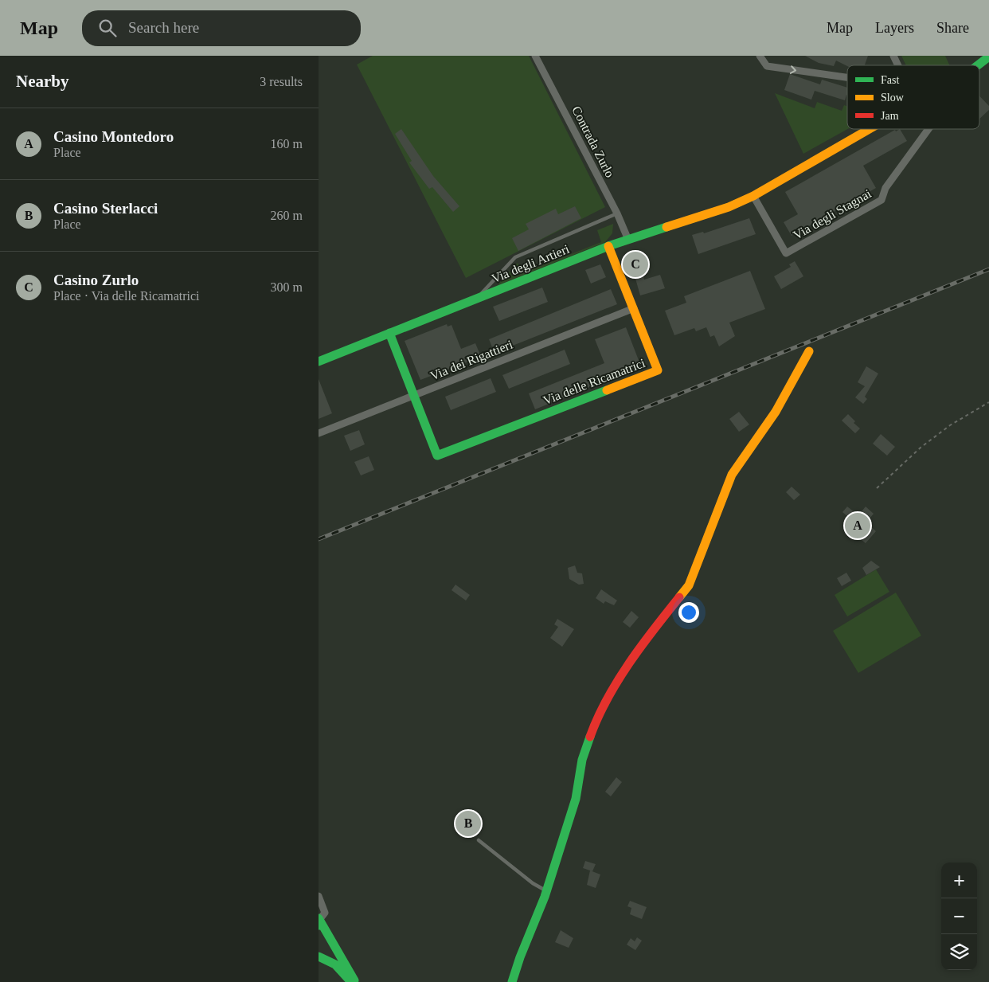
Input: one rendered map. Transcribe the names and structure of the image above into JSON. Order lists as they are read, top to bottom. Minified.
{"streets":{"main road":["Via degli Artieri","Via delle Ricamatrici"],"street":["Contrada Zurlo","Via degli Stagnai","Via dei Rigattieri"]},"crossings":[["Contrada Zurlo","Via degli Artieri"],["Via degli Stagnai","Via degli Artieri"],["Via degli Artieri","Via delle Ricamatrici"],["Via dei Rigattieri","Via delle Ricamatrici"]],"legend":["Fast","Slow","Jam"],"page":{"header":"Map","search":"Search here","nav":["Map","Layers","Share"],"heading":["Nearby","3 results"],"list":[{"mark":"A","name":"Casino Montedoro","note":"Place","value":"160 m"},{"mark":"B","name":"Casino Sterlacci","note":"Place","value":"260 m"},{"mark":"C","name":"Casino Zurlo","note":"Place · Via delle Ricamatrici","value":"300 m"}],"pins":["C","A","B"],"map_buttons":["+","−"]}}
